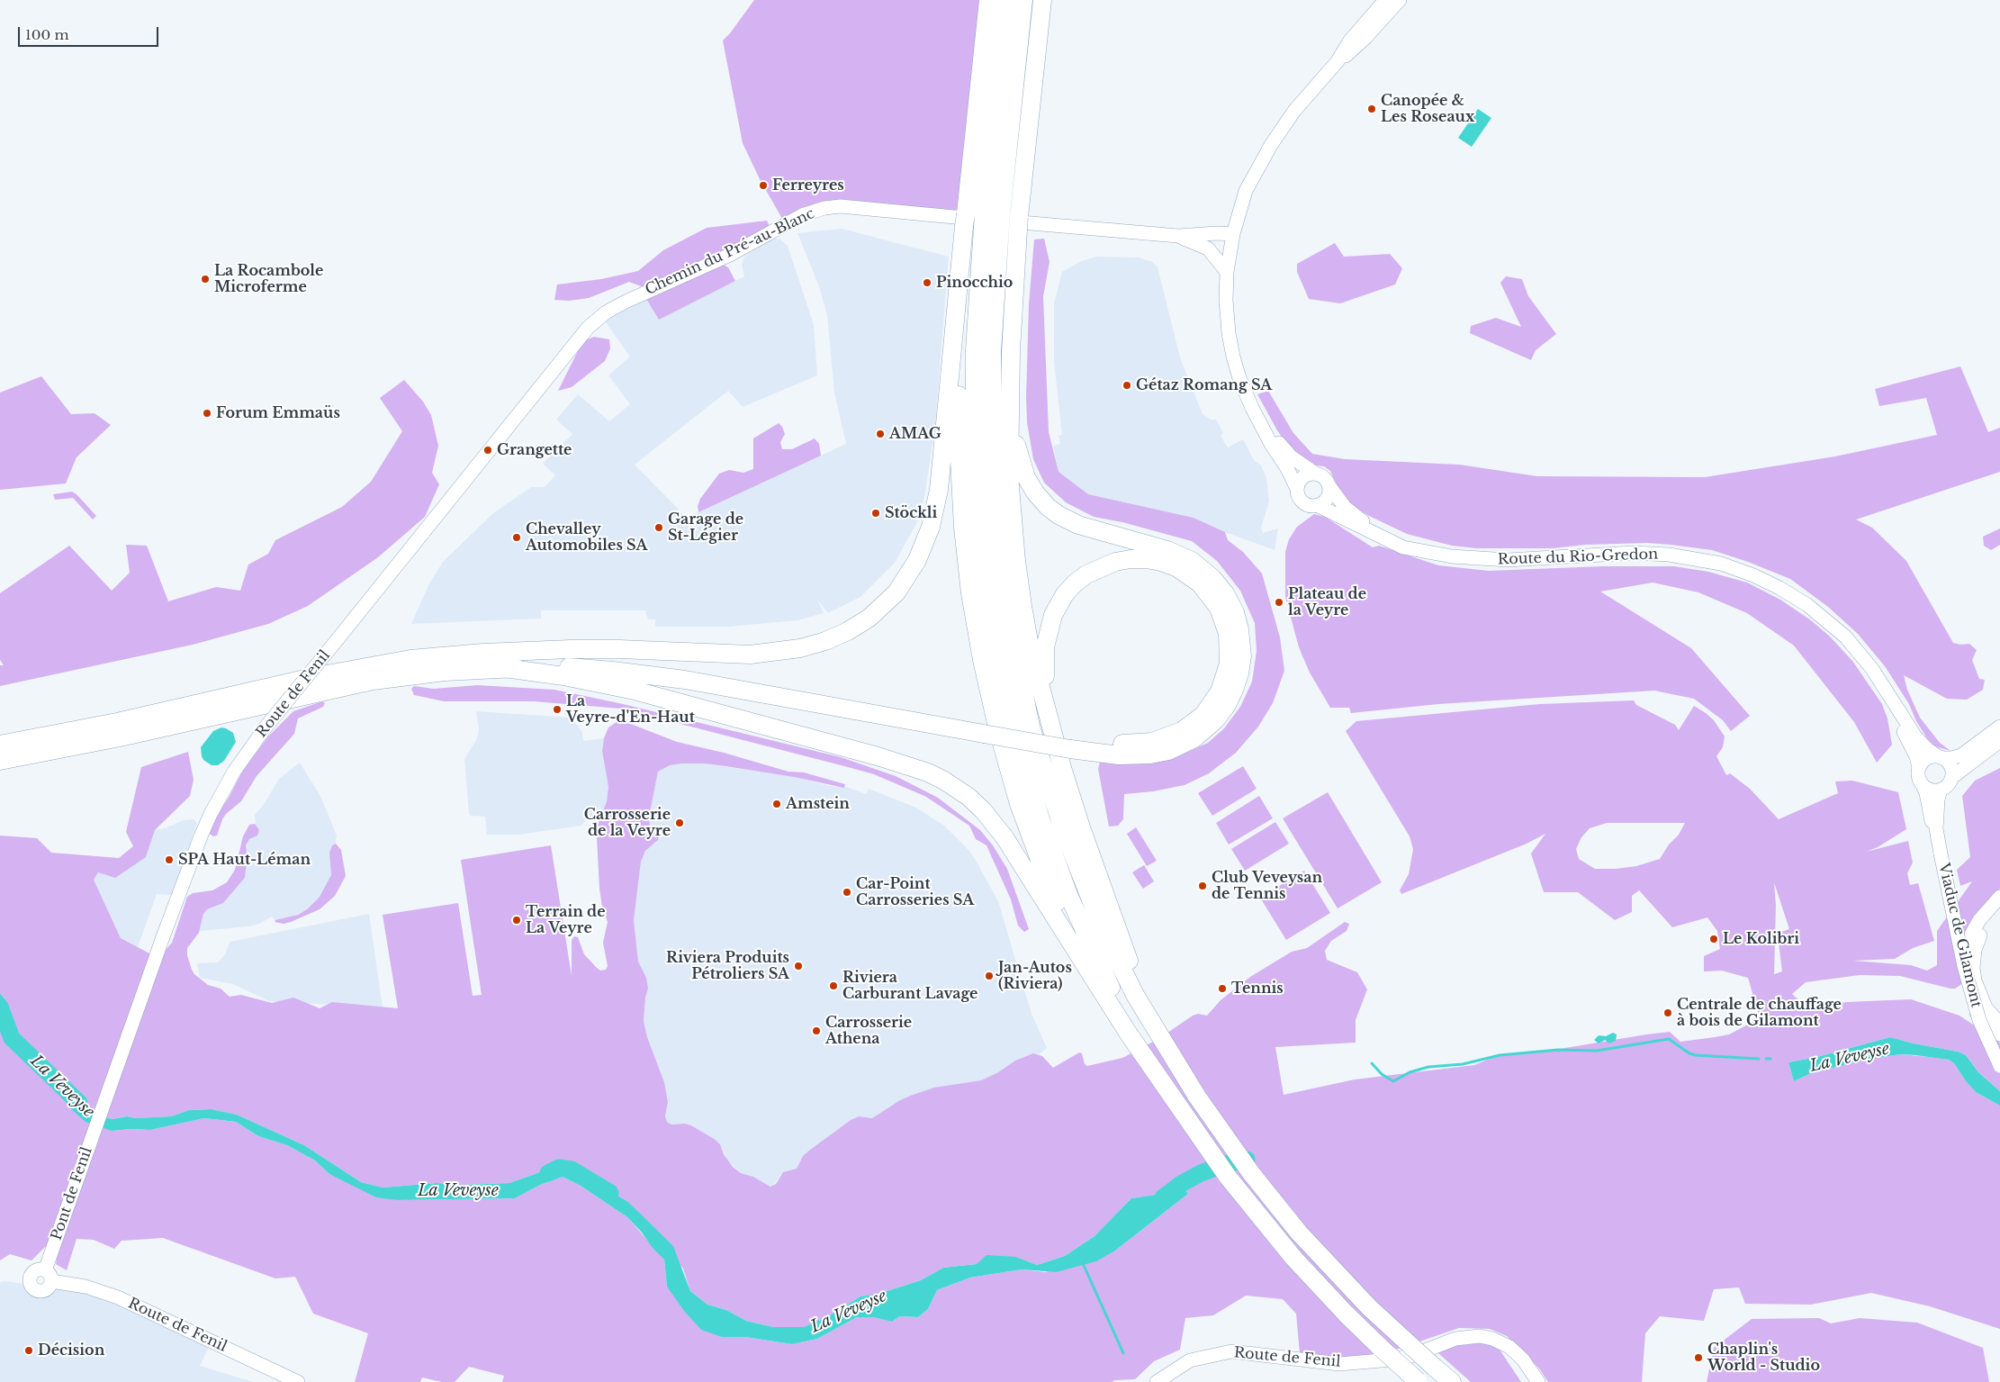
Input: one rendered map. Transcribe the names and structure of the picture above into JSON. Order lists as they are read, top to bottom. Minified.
{"streets":{"street":["Chemin du Pré-au-Blanc","Route du Rio-Gredon","Route de Fenil","Viaduc de Gilamont","Pont de Fenil"]},"crossings":[["Chemin du Pré-au-Blanc","Route de Fenil"],["Route du Rio-Gredon","Viaduc de Gilamont"],["Route de Fenil","Pont de Fenil"]],"water":["La Veveyse"],"places":["Canopée & Les Roseaux","Ferreyres","La Rocambole Microferme","Pinocchio","Gétaz Romang SA","Forum Emmaüs","AMAG","Grangette","Stöckli","Garage de St-Légier","Chevalley Automobiles SA","Plateau de la Veyre","La Veyre-d'En-Haut","Amstein","Carrosserie de la Veyre","SPA Haut-Léman","Club Veveysan de Tennis","Car-Point Carrosseries SA","Terrain de La Veyre","Le Kolibri","Riviera Produits Pétroliers SA","Jan-Autos (Riviera)","Riviera Carburant Lavage","Tennis","Centrale de chauffage à bois de Gilamont","Carrosserie Athena","Décision","Chaplin's World - Studio"],"scale_bar":"100 m"}
